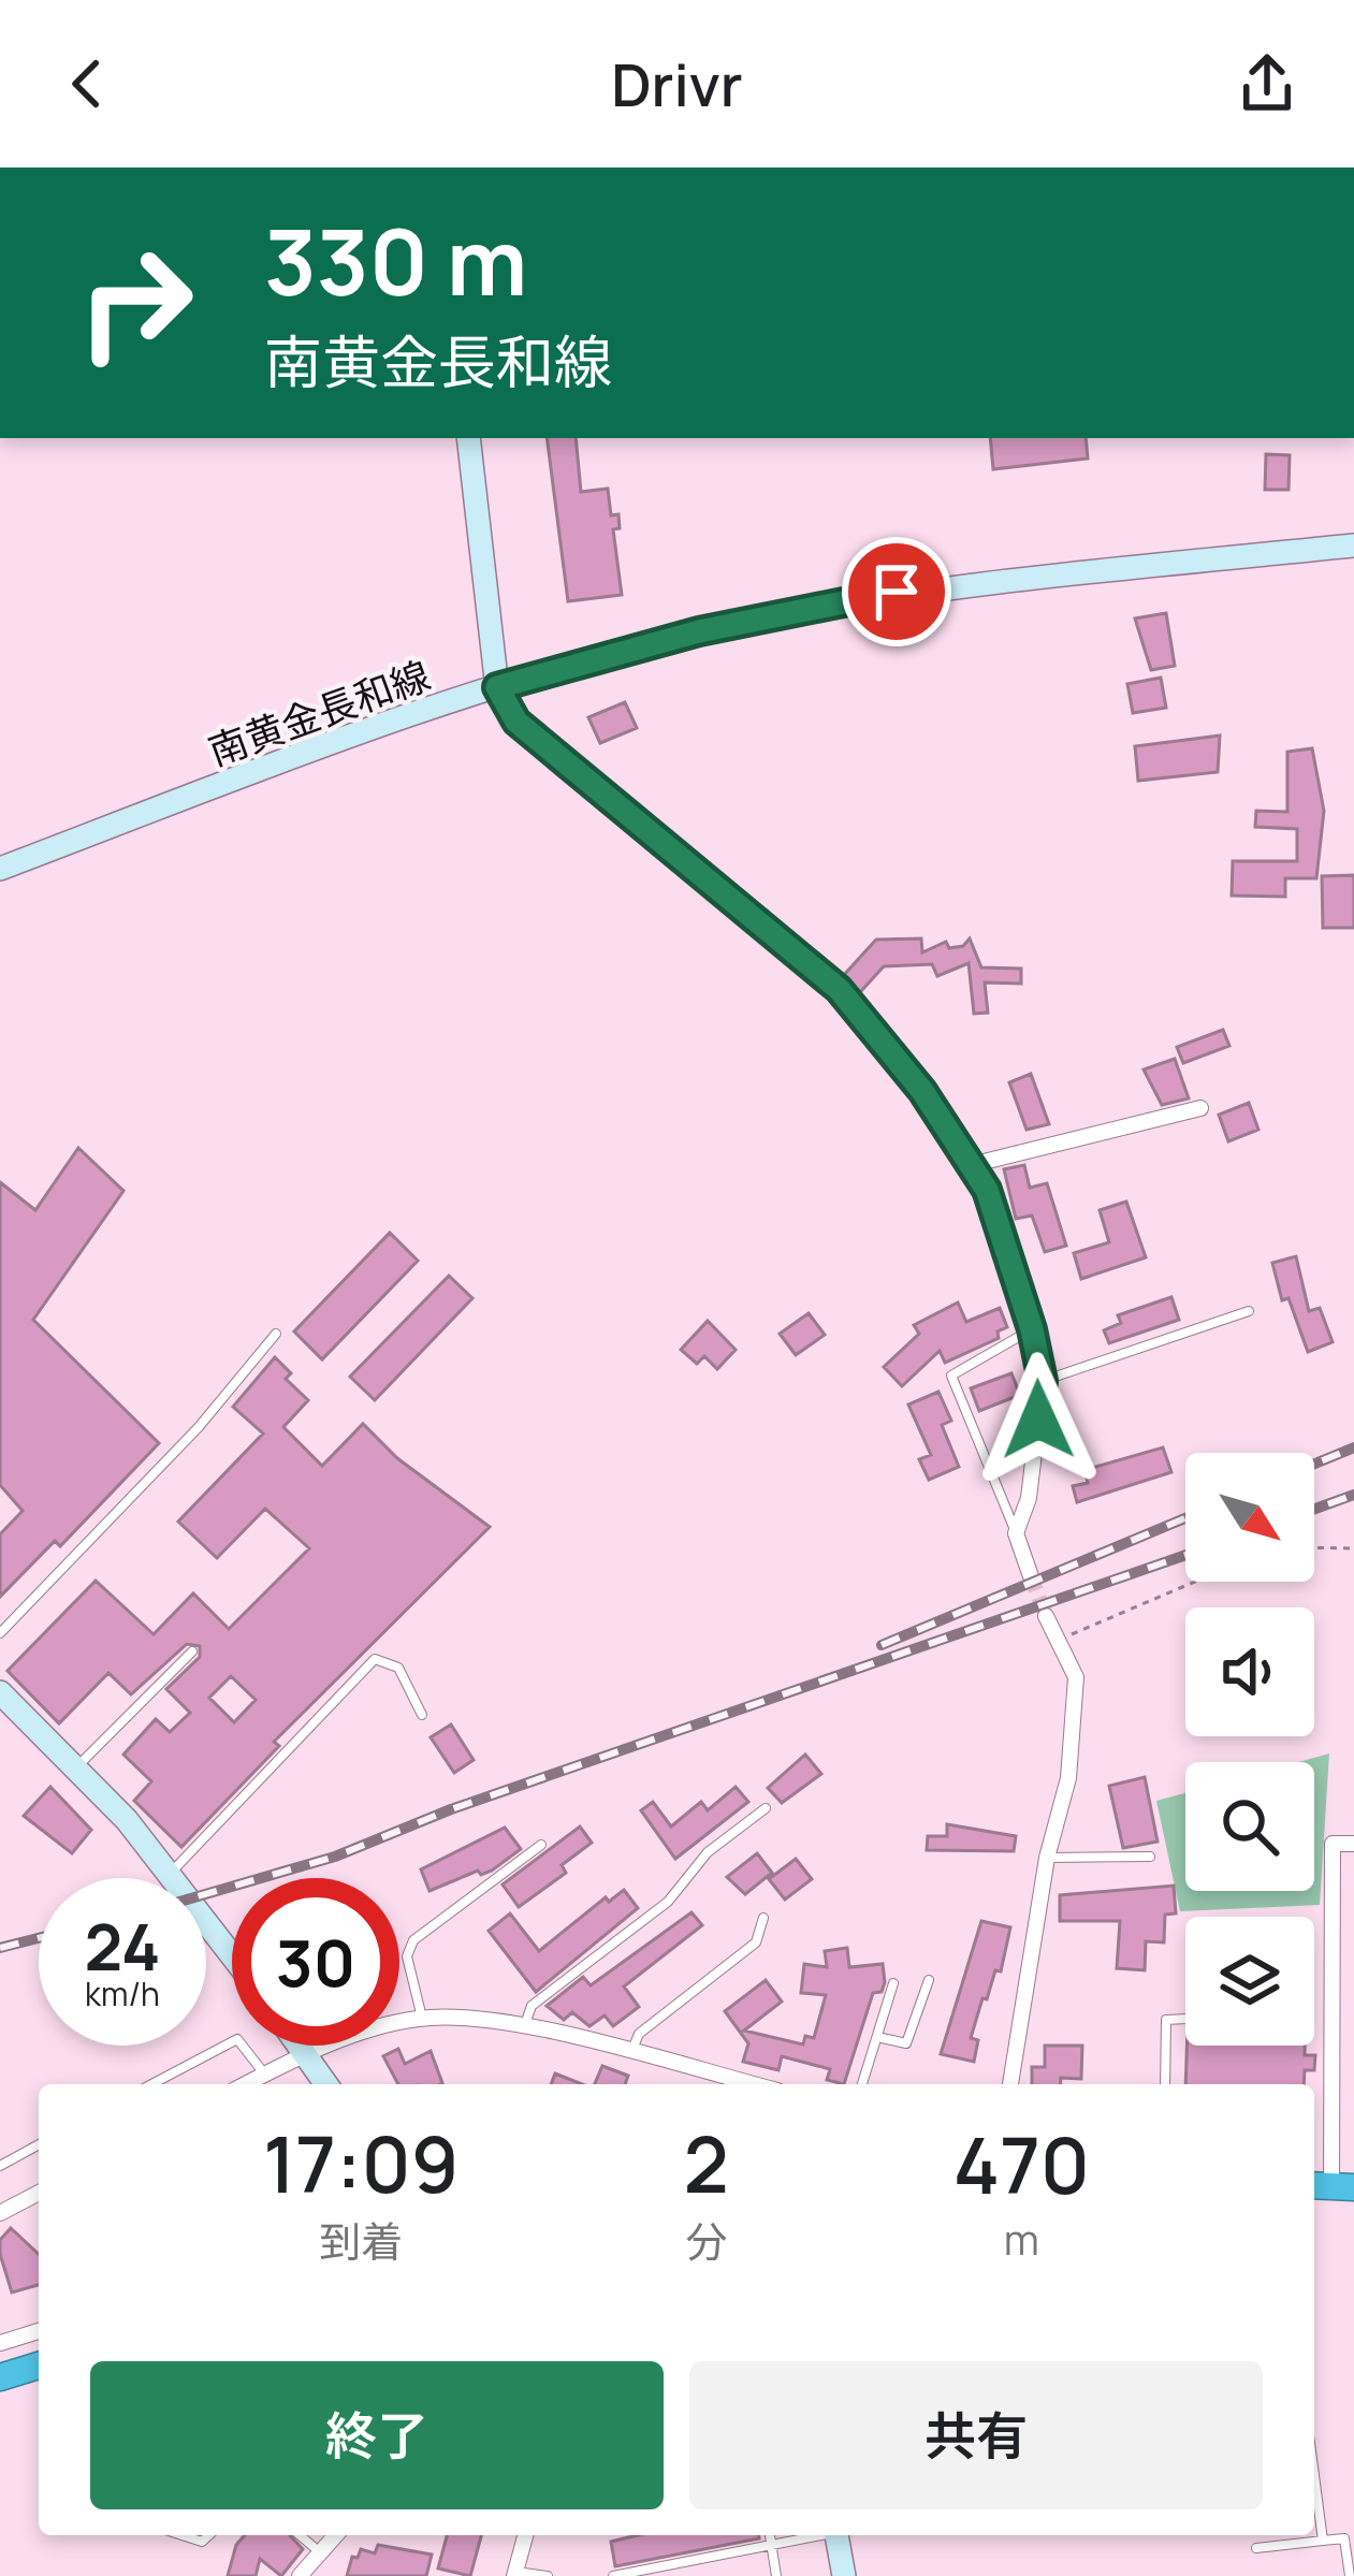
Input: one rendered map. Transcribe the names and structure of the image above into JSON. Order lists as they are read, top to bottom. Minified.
{"streets":{"main road":["南黄金長和線"]},"north":"bottom right","page":{"header":"Drivr","turn":["330 m","南黄金長和線"],"speed":"24 km/h","limit":"30","eta":["17:09","到着","2","分","470","m"],"buttons":["終了","共有"]}}
